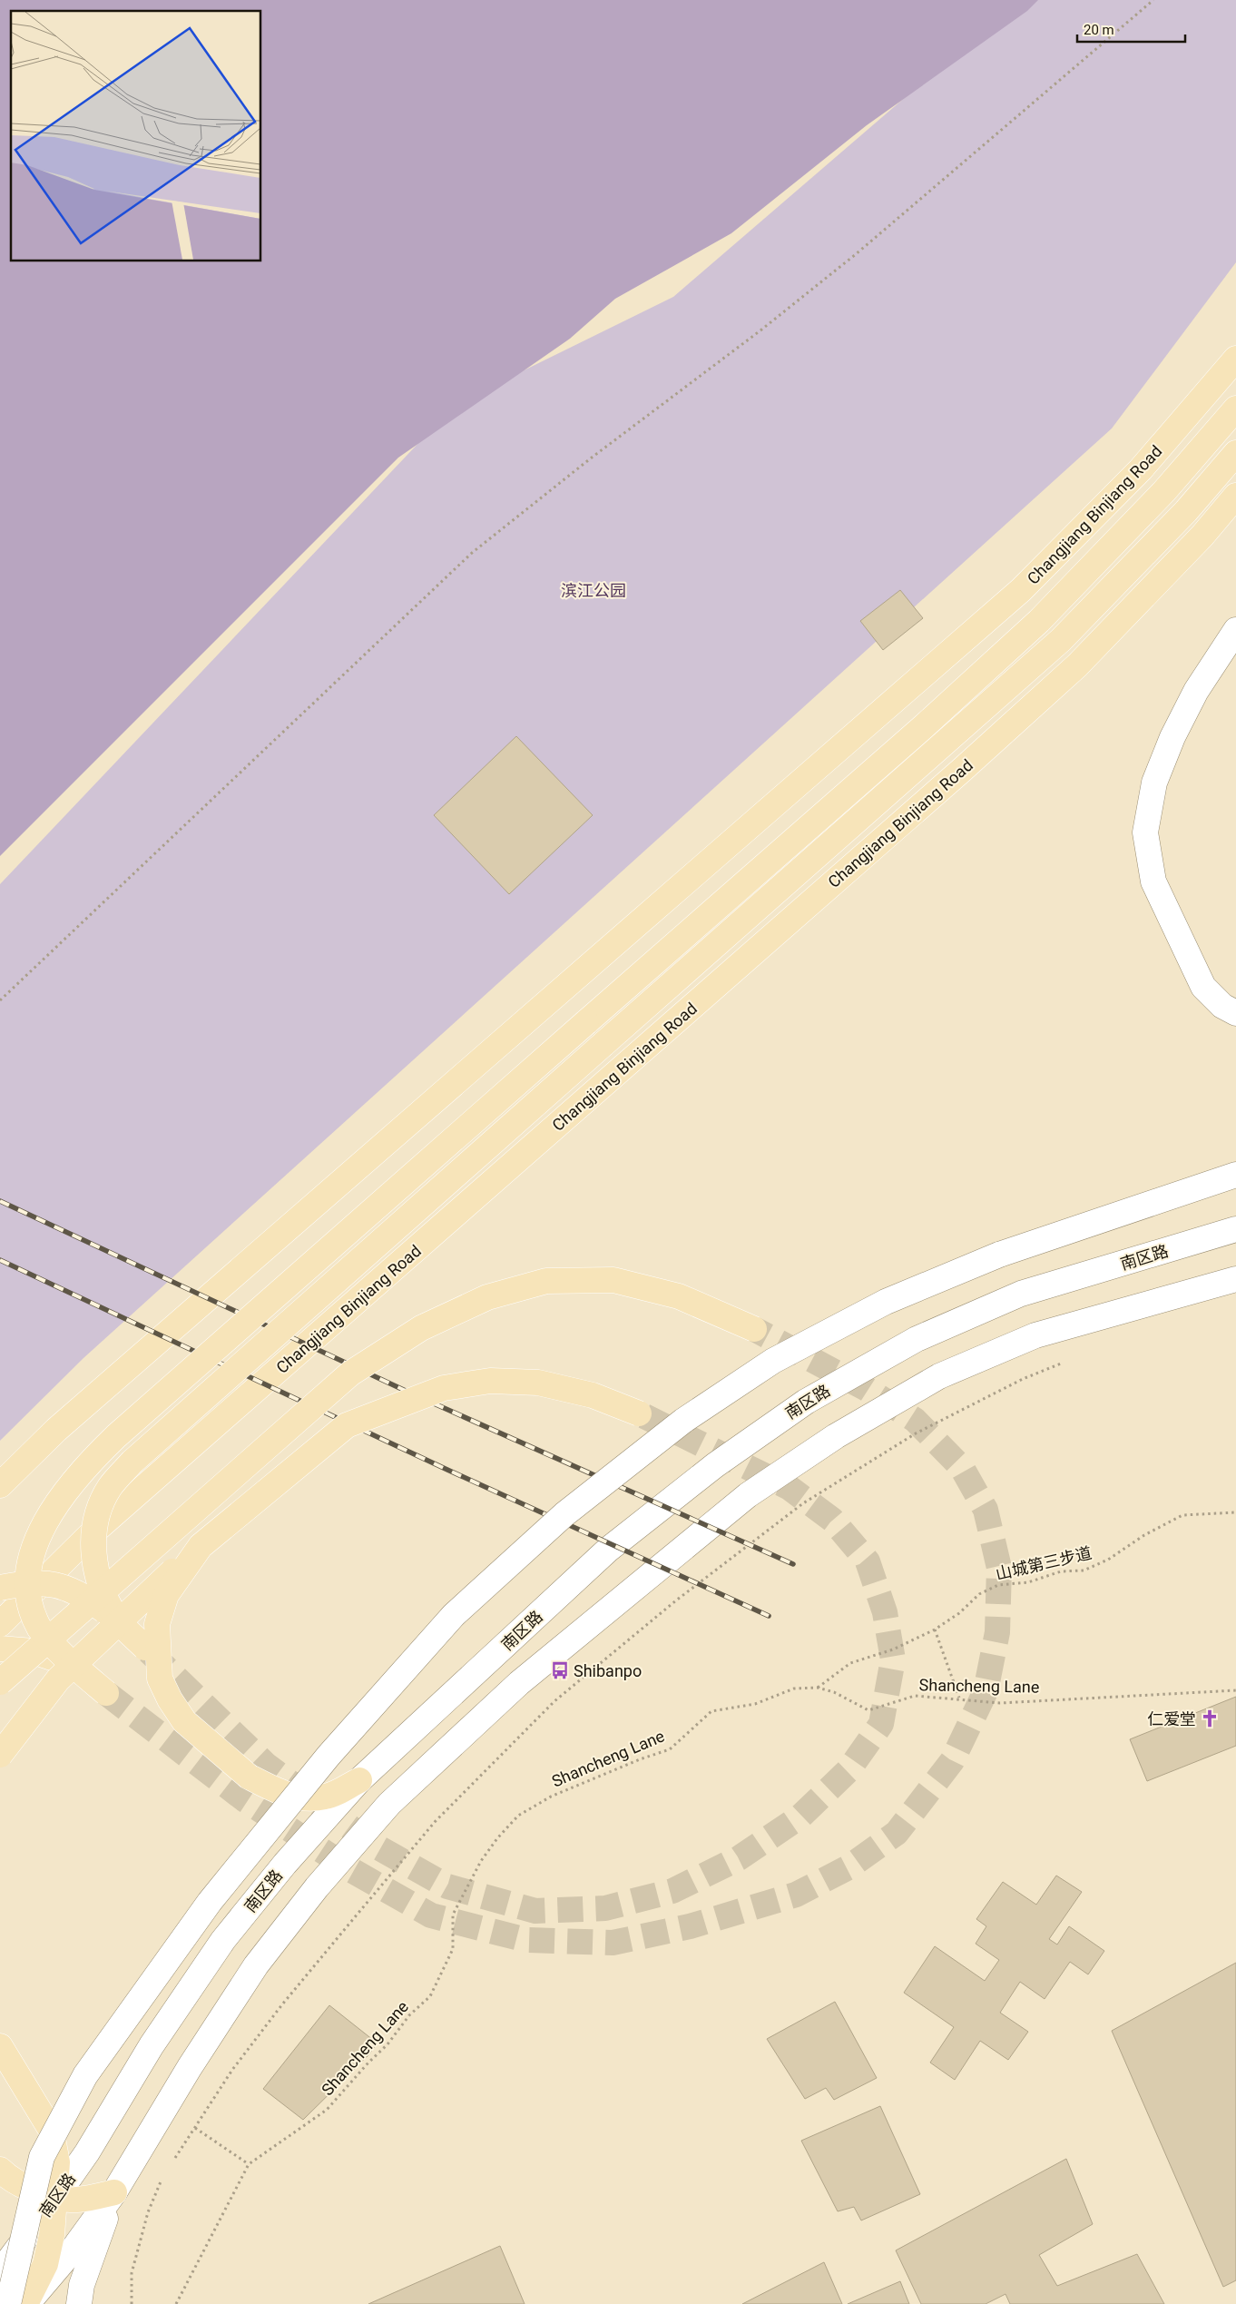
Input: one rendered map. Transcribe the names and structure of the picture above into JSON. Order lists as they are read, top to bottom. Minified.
{"streets":{"main road":["Changjiang Binjiang Road","南区路"],"path":["山城第三步道","Shancheng Lane"]},"crossings":[["山城第三步道","Shancheng Lane"]],"parks":["滨江公园"],"places":{"bus stop":["Shibanpo"],"church":["仁爱堂"]},"scale_bar":"20 m"}
